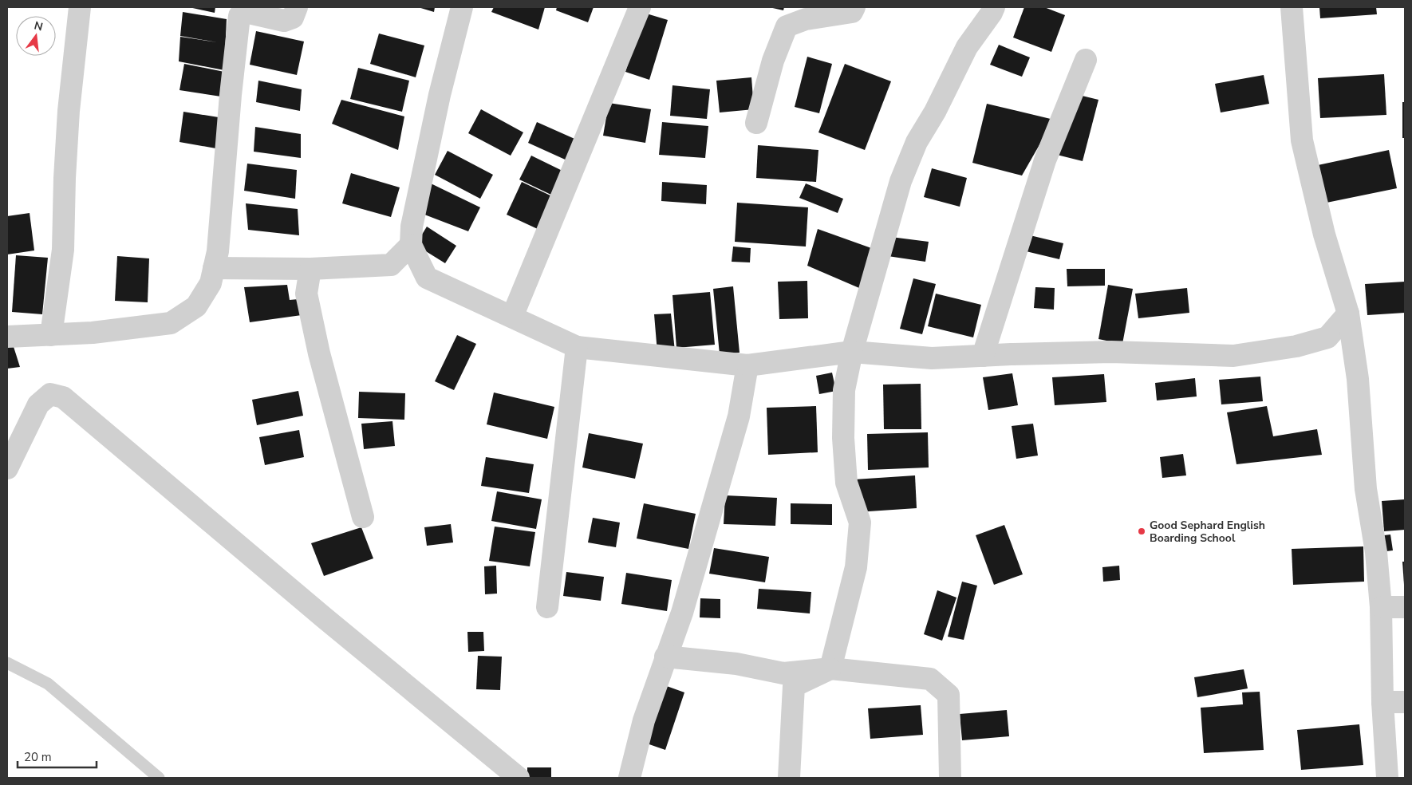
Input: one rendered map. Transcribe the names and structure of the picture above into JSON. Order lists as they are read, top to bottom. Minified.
{"places":["Good Sephard English Boarding School"],"scale_bar":"20 m","north":"top"}
